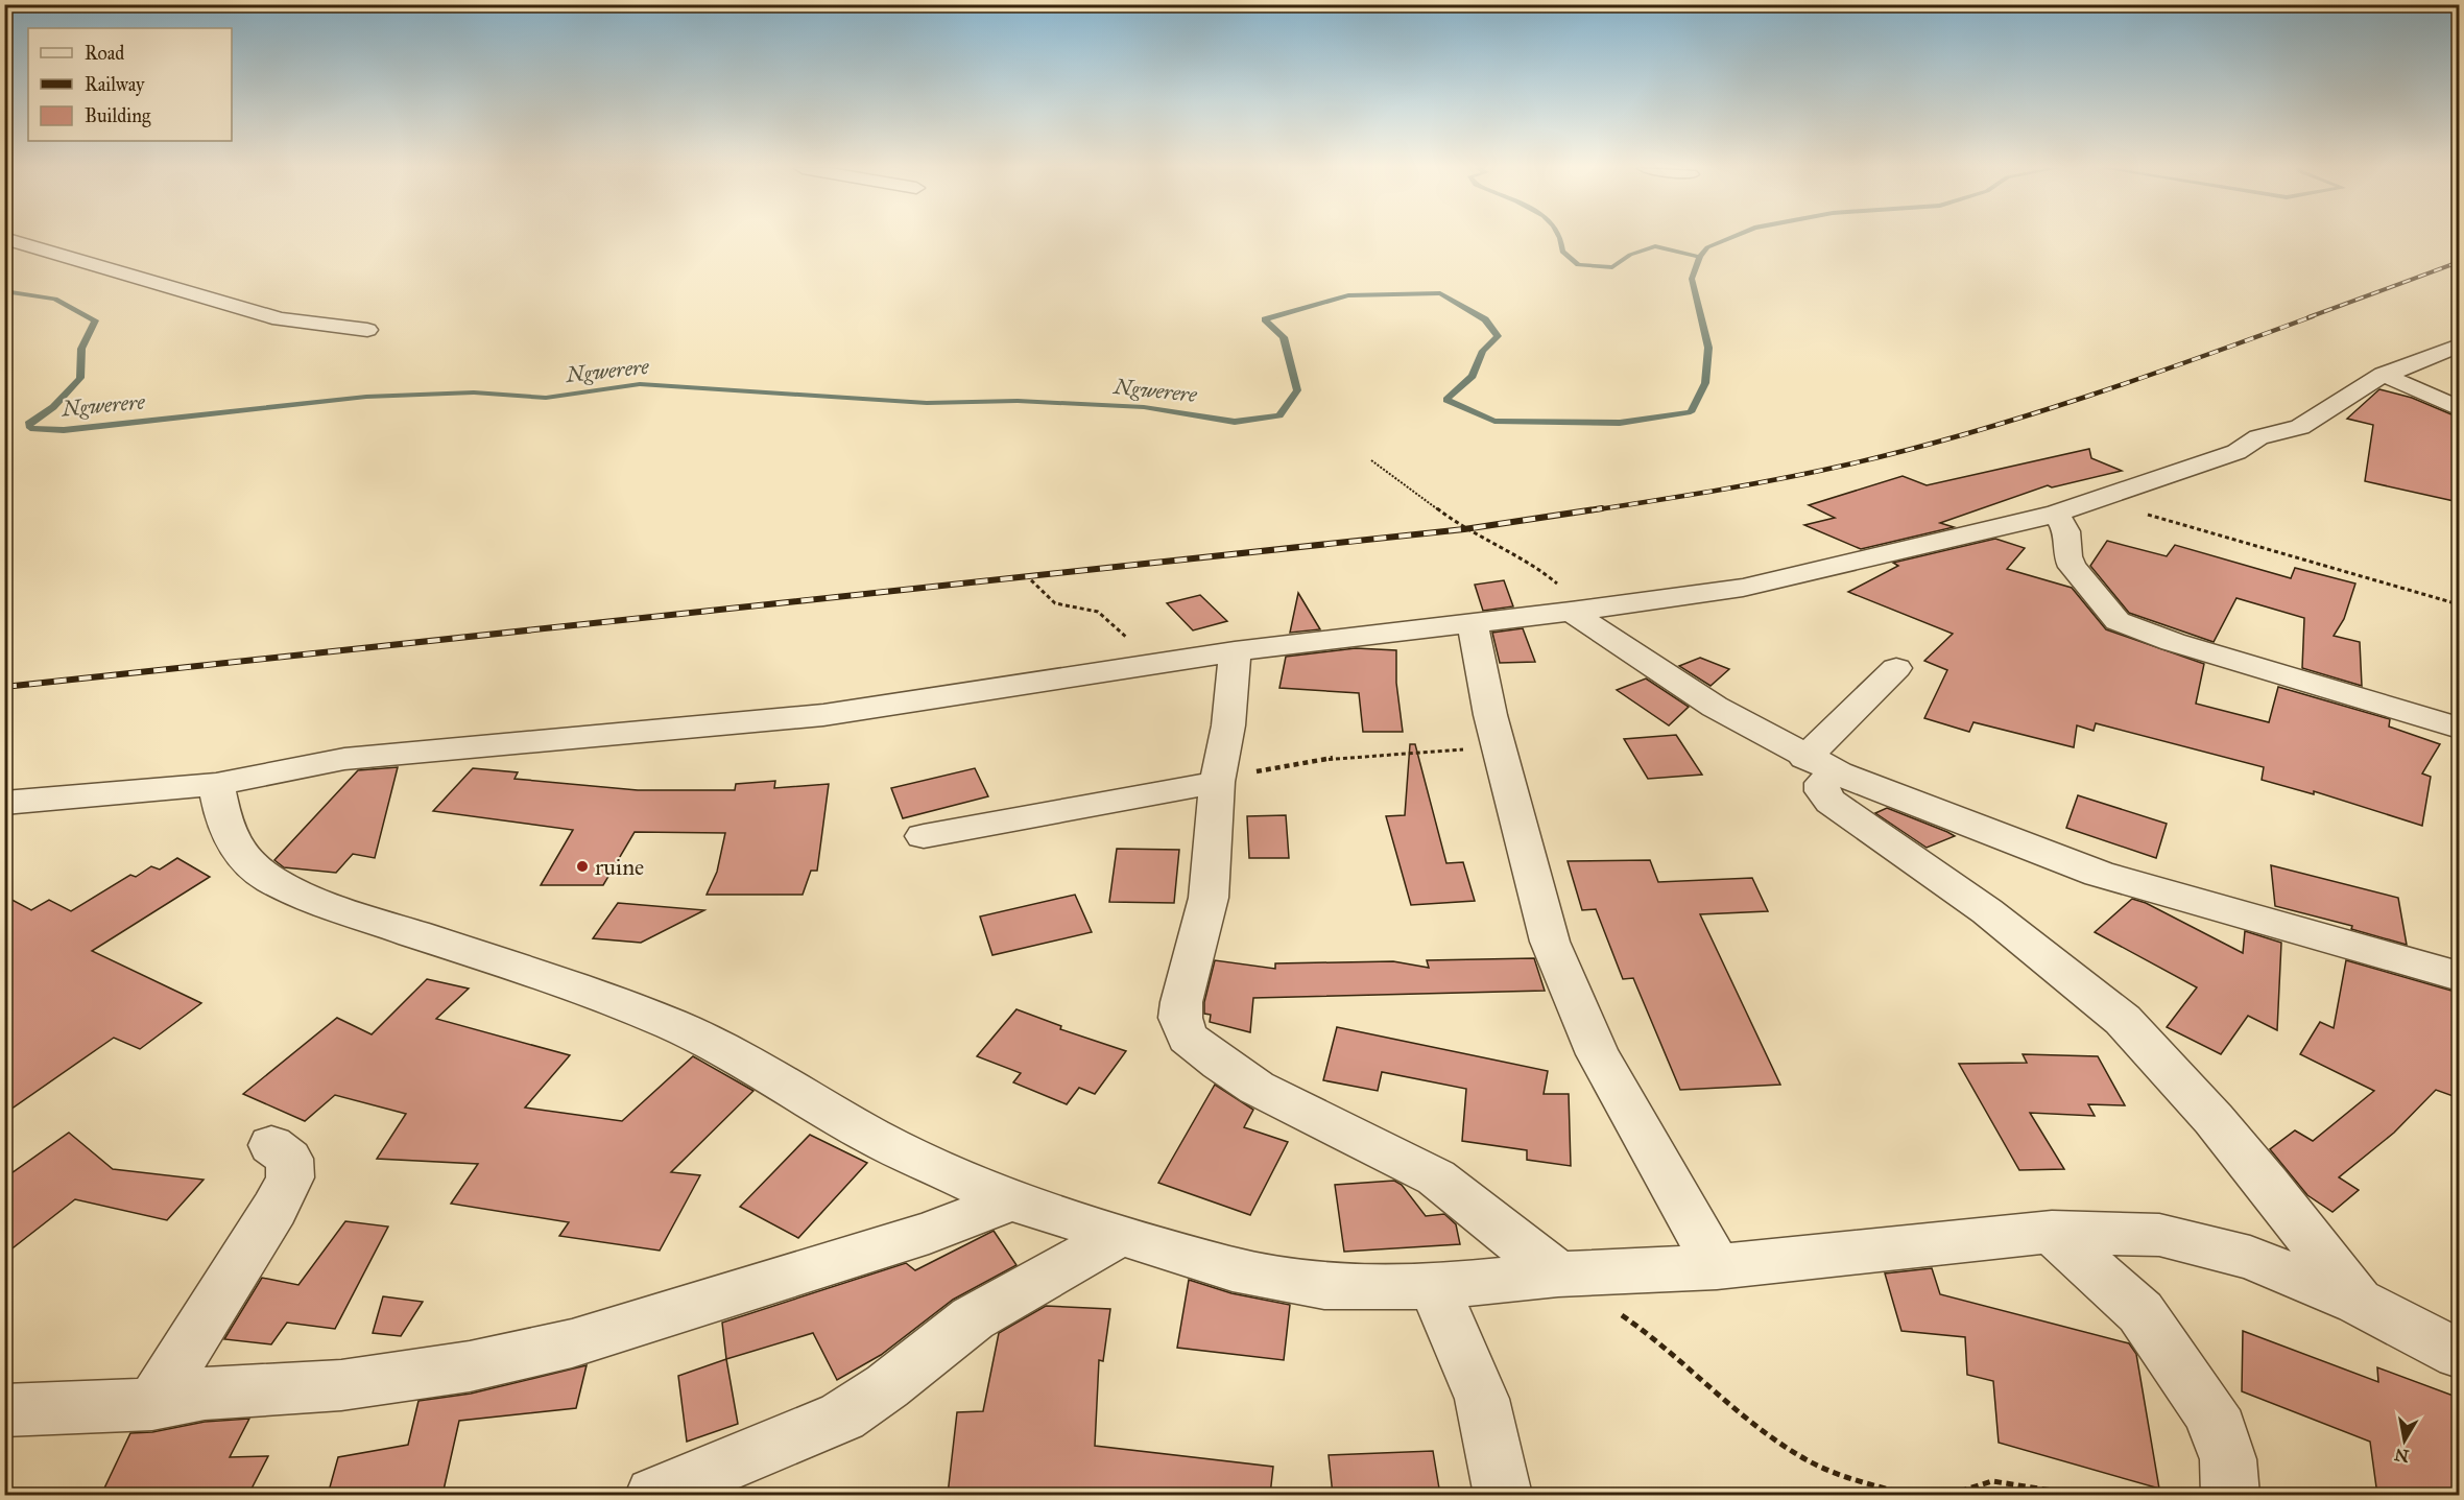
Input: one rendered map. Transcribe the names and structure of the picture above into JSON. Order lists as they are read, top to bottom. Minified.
{"water":["Ngwerere"],"places":["ruine"],"legend":["Road","Railway","Building"],"north":"bottom"}
